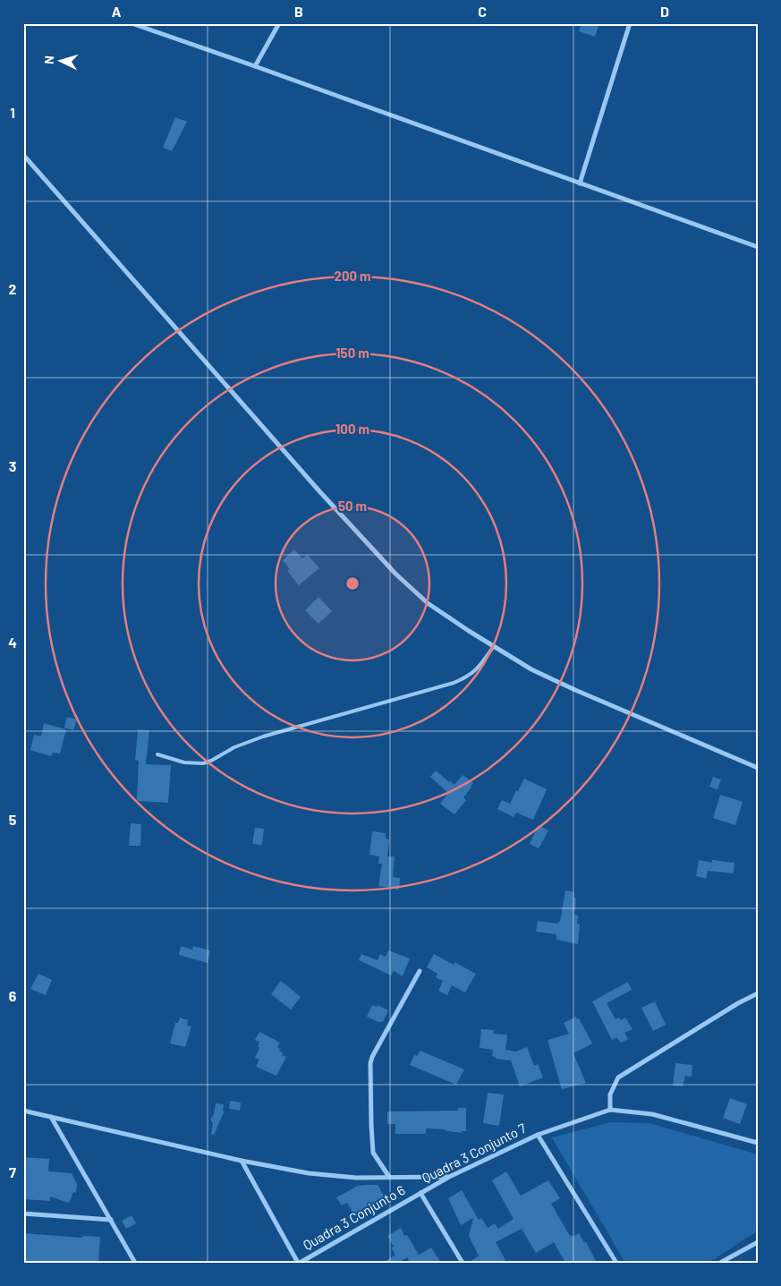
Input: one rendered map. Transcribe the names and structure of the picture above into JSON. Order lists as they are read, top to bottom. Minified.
{"streets":{"street":["Quadra 3 Conjunto 7","Quadra 3 Conjunto 6"]},"crossings":[["Quadra 3 Conjunto 7","Quadra 3 Conjunto 6"]],"north":"left","grid":{"columns":["A","B","C","D"],"rows":["1","2","3","4","5","6","7"]},"rings":["200 m","150 m","100 m","50 m"]}
